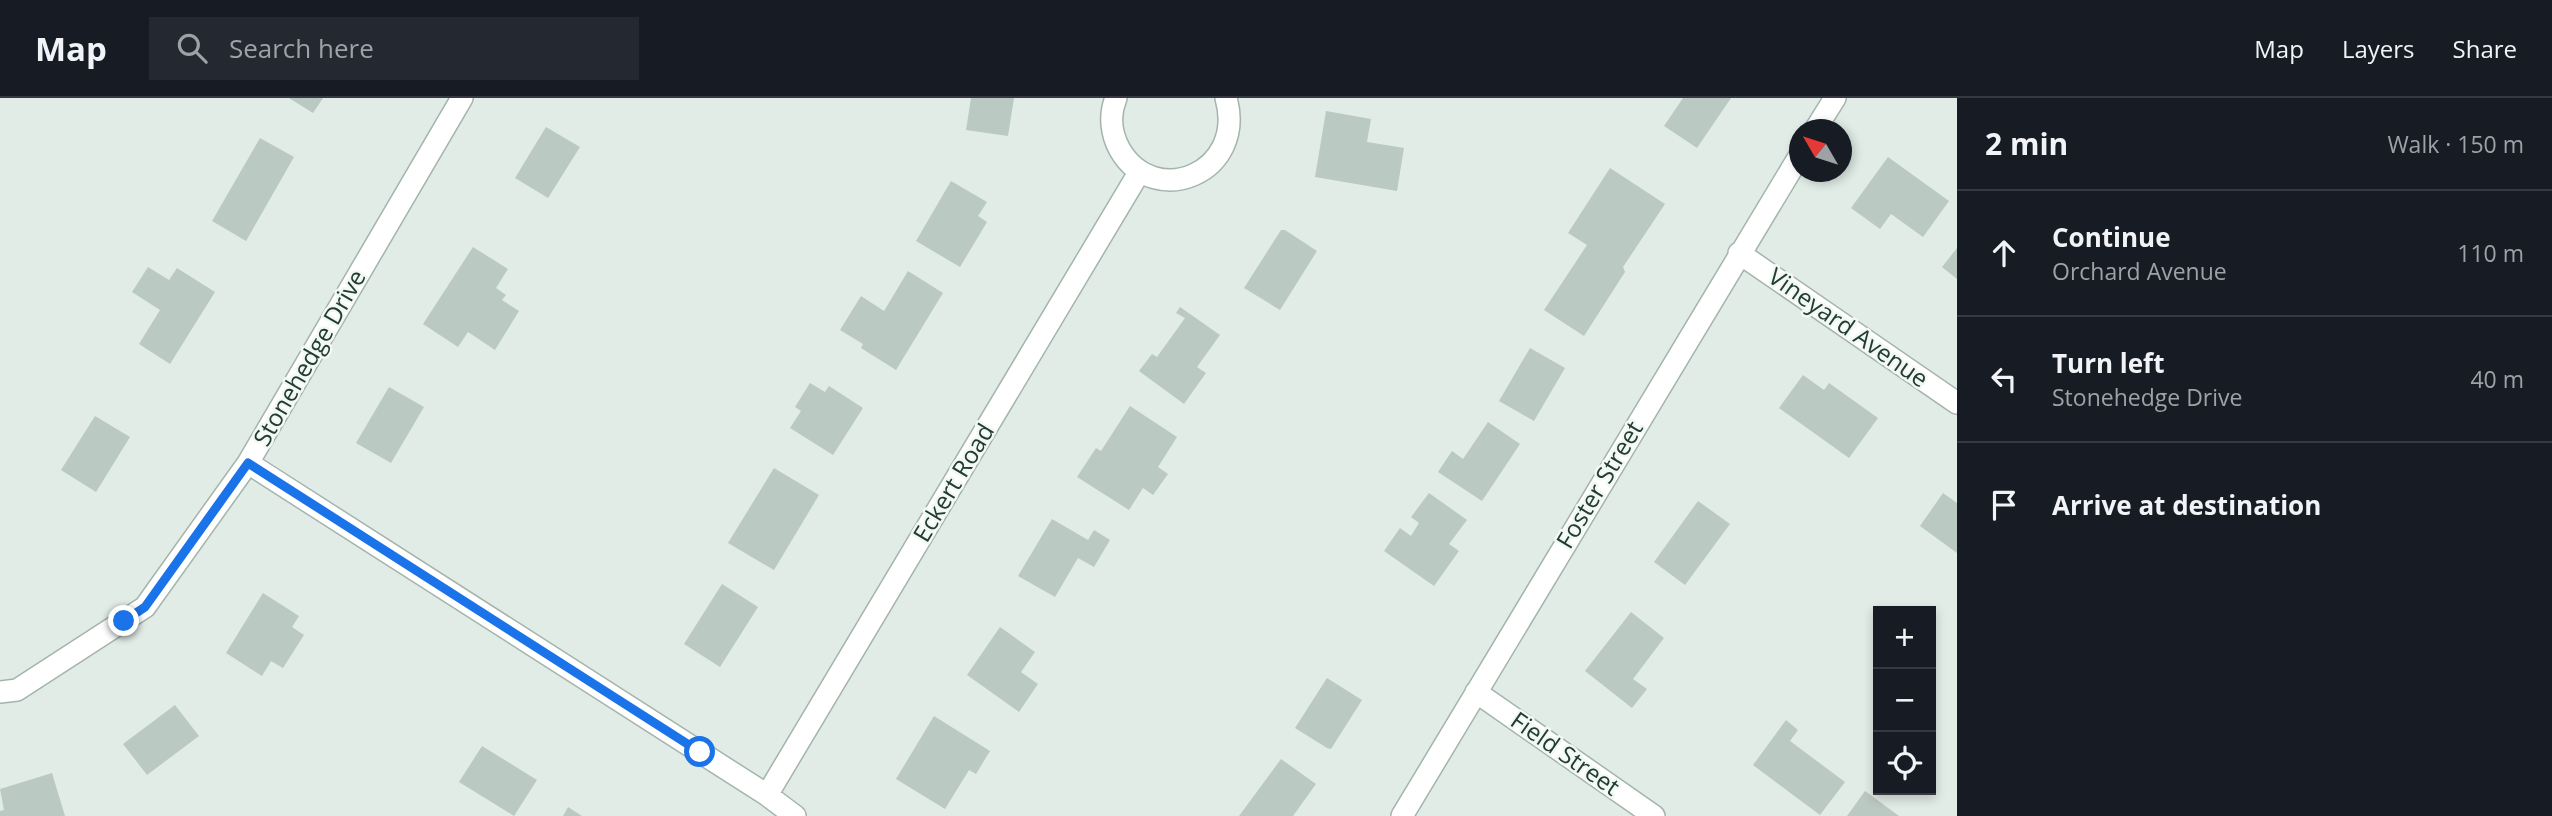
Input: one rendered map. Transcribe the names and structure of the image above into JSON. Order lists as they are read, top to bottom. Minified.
{"streets":{"street":["Vineyard Avenue","Stonehedge Drive","Eckert Road","Foster Street","Field Street"]},"crossings":[["Vineyard Avenue","Foster Street"],["Foster Street","Field Street"]],"north":"top left","page":{"header":"Map","search":"Search here","nav":["Map","Layers","Share"],"heading":["2 min","Walk · 150 m"],"list":[["Continue","Orchard Avenue","110 m"],["Turn left","Stonehedge Drive","40 m"],"Arrive at destination"],"map_buttons":["+","−"]}}
